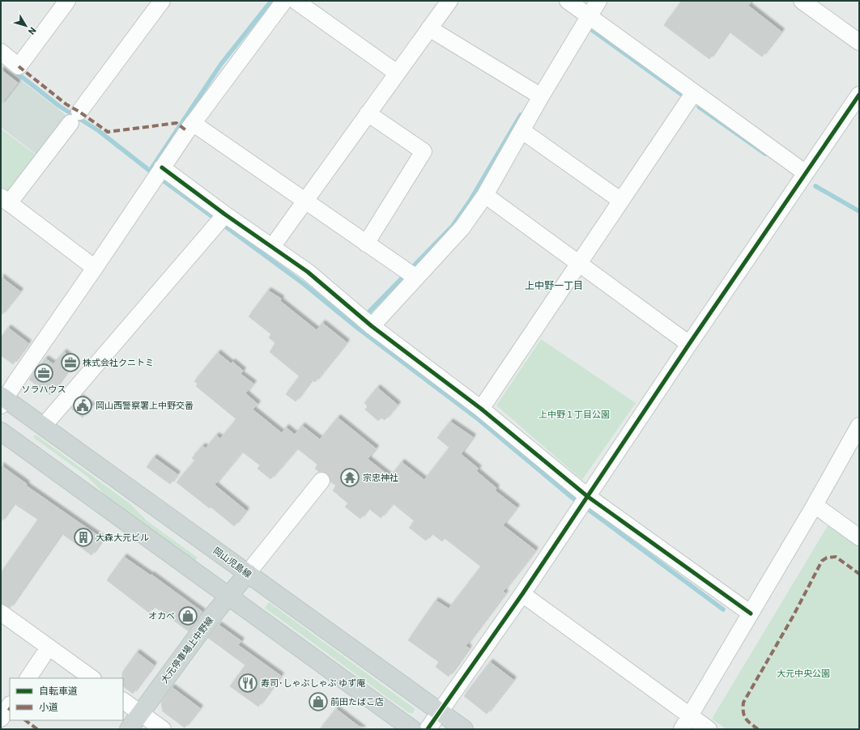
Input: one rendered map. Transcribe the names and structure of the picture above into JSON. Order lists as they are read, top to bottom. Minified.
{"streets":{"main road":["岡山児島線","大元停車場上中野線"]},"crossings":[["岡山児島線","大元停車場上中野線"]],"districts":["上中野一丁目"],"parks":["上中野１丁目公園","大元中央公園"],"places":{"office":["株式会社クニトミ","ソラハウス"],"public building":["岡山西警察署上中野交番"],"temple":["宗忠神社"],"building":["大森大元ビル"],"shop":["オカベ","前田たばこ店"],"restaurant":["寿司･しゃぶしゃぶ ゆず庵"]},"legend":["自転車道","小道"],"north":"bottom right"}
